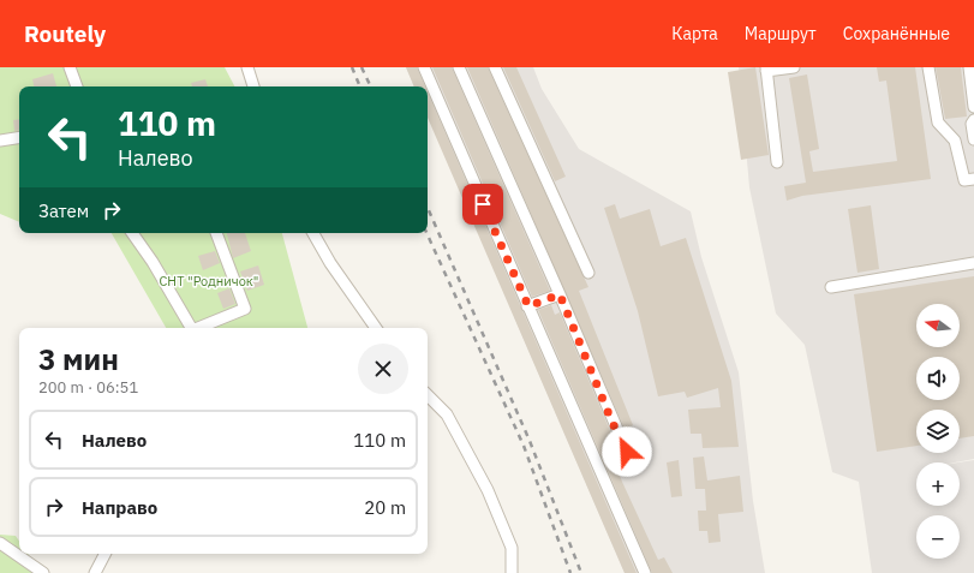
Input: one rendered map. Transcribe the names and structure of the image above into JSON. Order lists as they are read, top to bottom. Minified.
{"parks":["СНТ \"Родничок\""],"north":"left","page":{"header":"Routely","nav":["Карта","Маршрут","Сохранённые"],"turn":["110 m","Налево"],"then":"Затем","map_buttons":["+","−"],"heading":["3 мин","200 m · 06:51"],"list":[{"name":"Налево","value":"110 m"},{"name":"Направо","value":"20 m"}]}}
